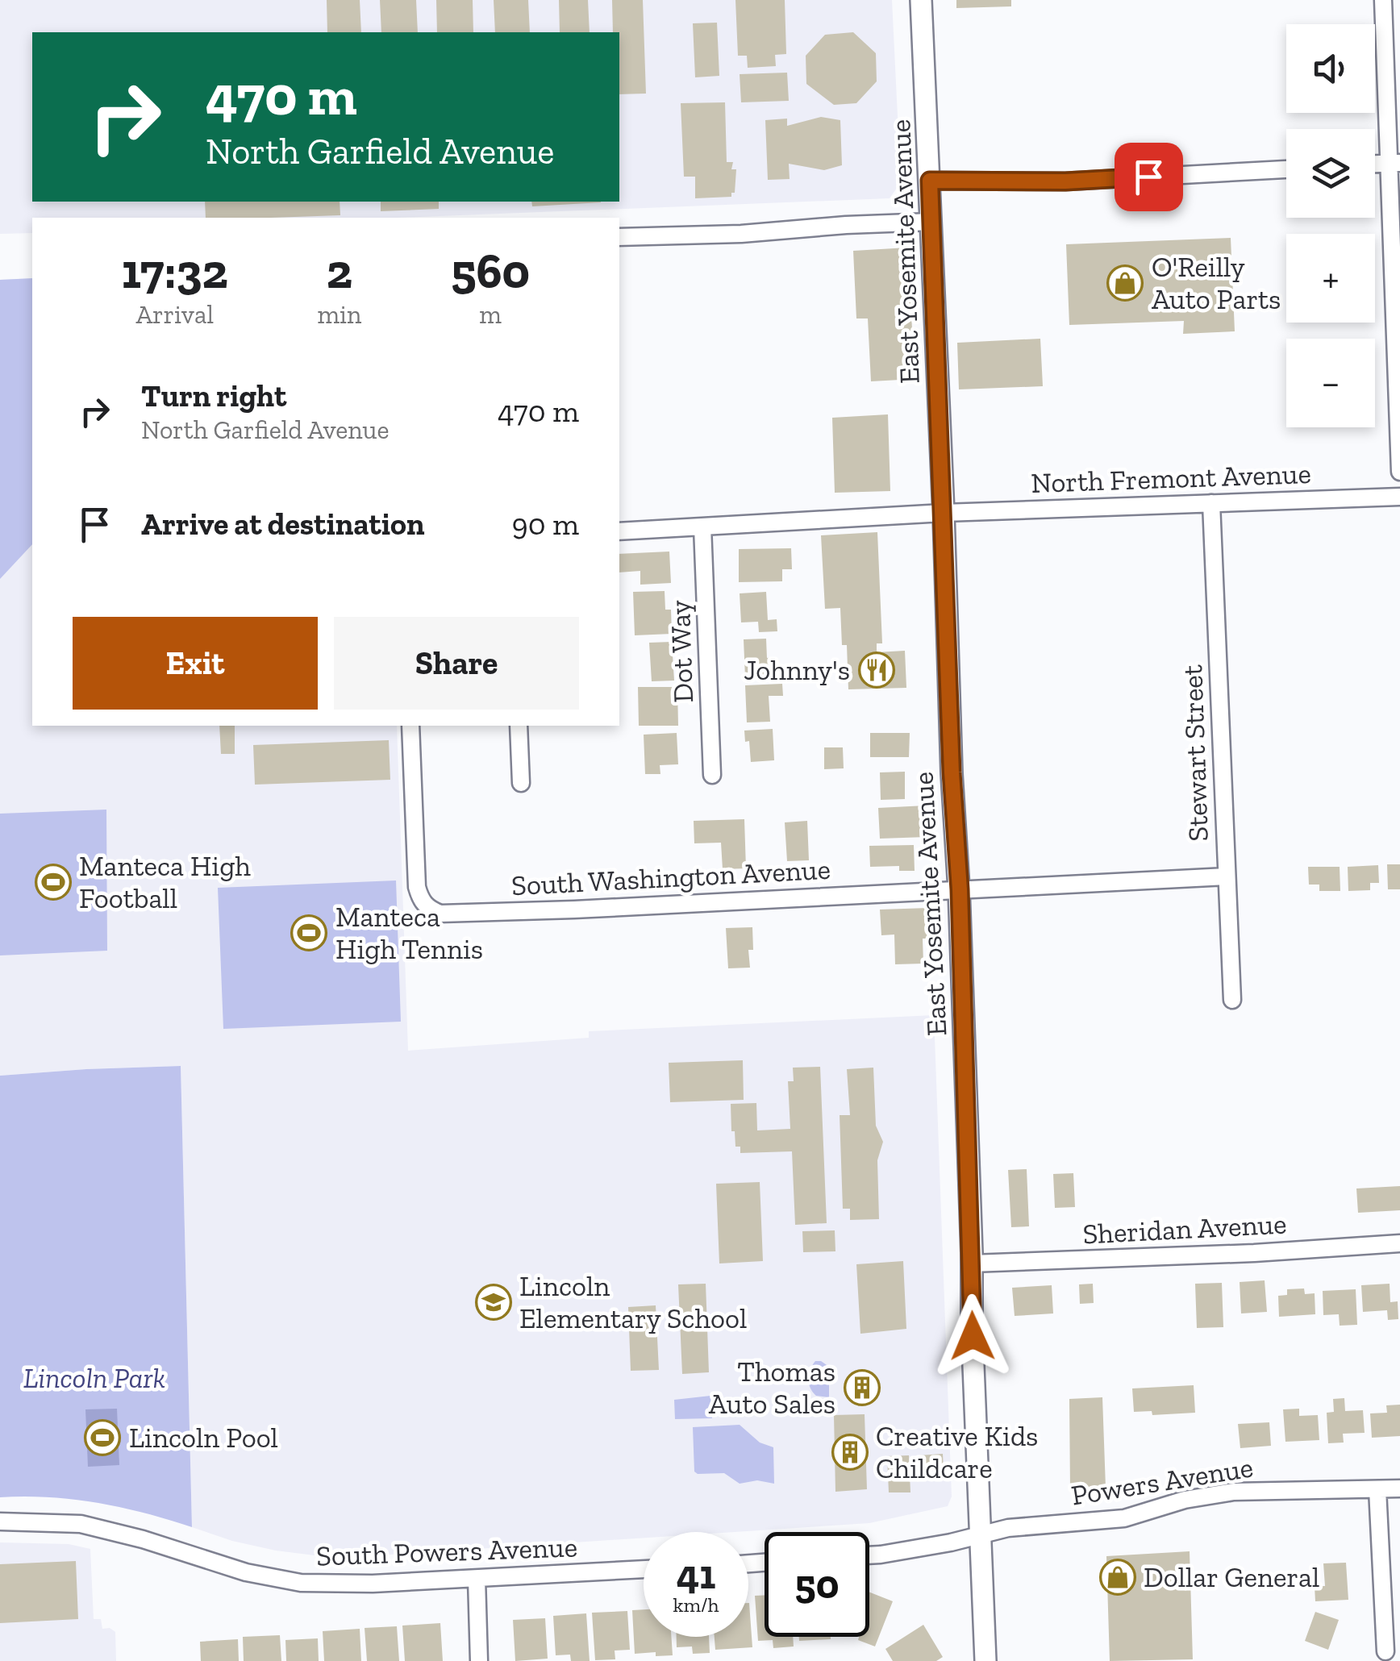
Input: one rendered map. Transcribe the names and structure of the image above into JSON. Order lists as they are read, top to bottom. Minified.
{"streets":{"main road":["East Yosemite Avenue"],"street":["North Fremont Avenue","Dot Way","Stewart Street","South Washington Avenue","Sheridan Avenue","Powers Avenue","South Powers Avenue"]},"crossings":[["East Yosemite Avenue","North Fremont Avenue"],["East Yosemite Avenue","South Washington Avenue"],["East Yosemite Avenue","Sheridan Avenue"],["East Yosemite Avenue","Powers Avenue"],["North Fremont Avenue","Dot Way"],["North Fremont Avenue","Stewart Street"],["Stewart Street","South Washington Avenue"]],"parks":["Lincoln Park"],"places":{"shop":["O'Reilly Auto Parts","Dollar General"],"restaurant":["Johnny's"],"sports":["Manteca High Football","Manteca High Tennis","Lincoln Pool"],"school or university":["Lincoln Elementary School"],"building":["Thomas Auto Sales","Creative Kids Childcare"]},"page":{"map_buttons":["+","−"],"turn":["470 m","North Garfield Avenue"],"eta":["17:32","Arrival","2","min","560","m"],"list":[{"name":"Turn right","note":"North Garfield Avenue","value":"470 m"},{"name":"Arrive at destination","value":"90 m"}],"buttons":["Exit","Share"],"speed":"41 km/h","limit":"50"}}
